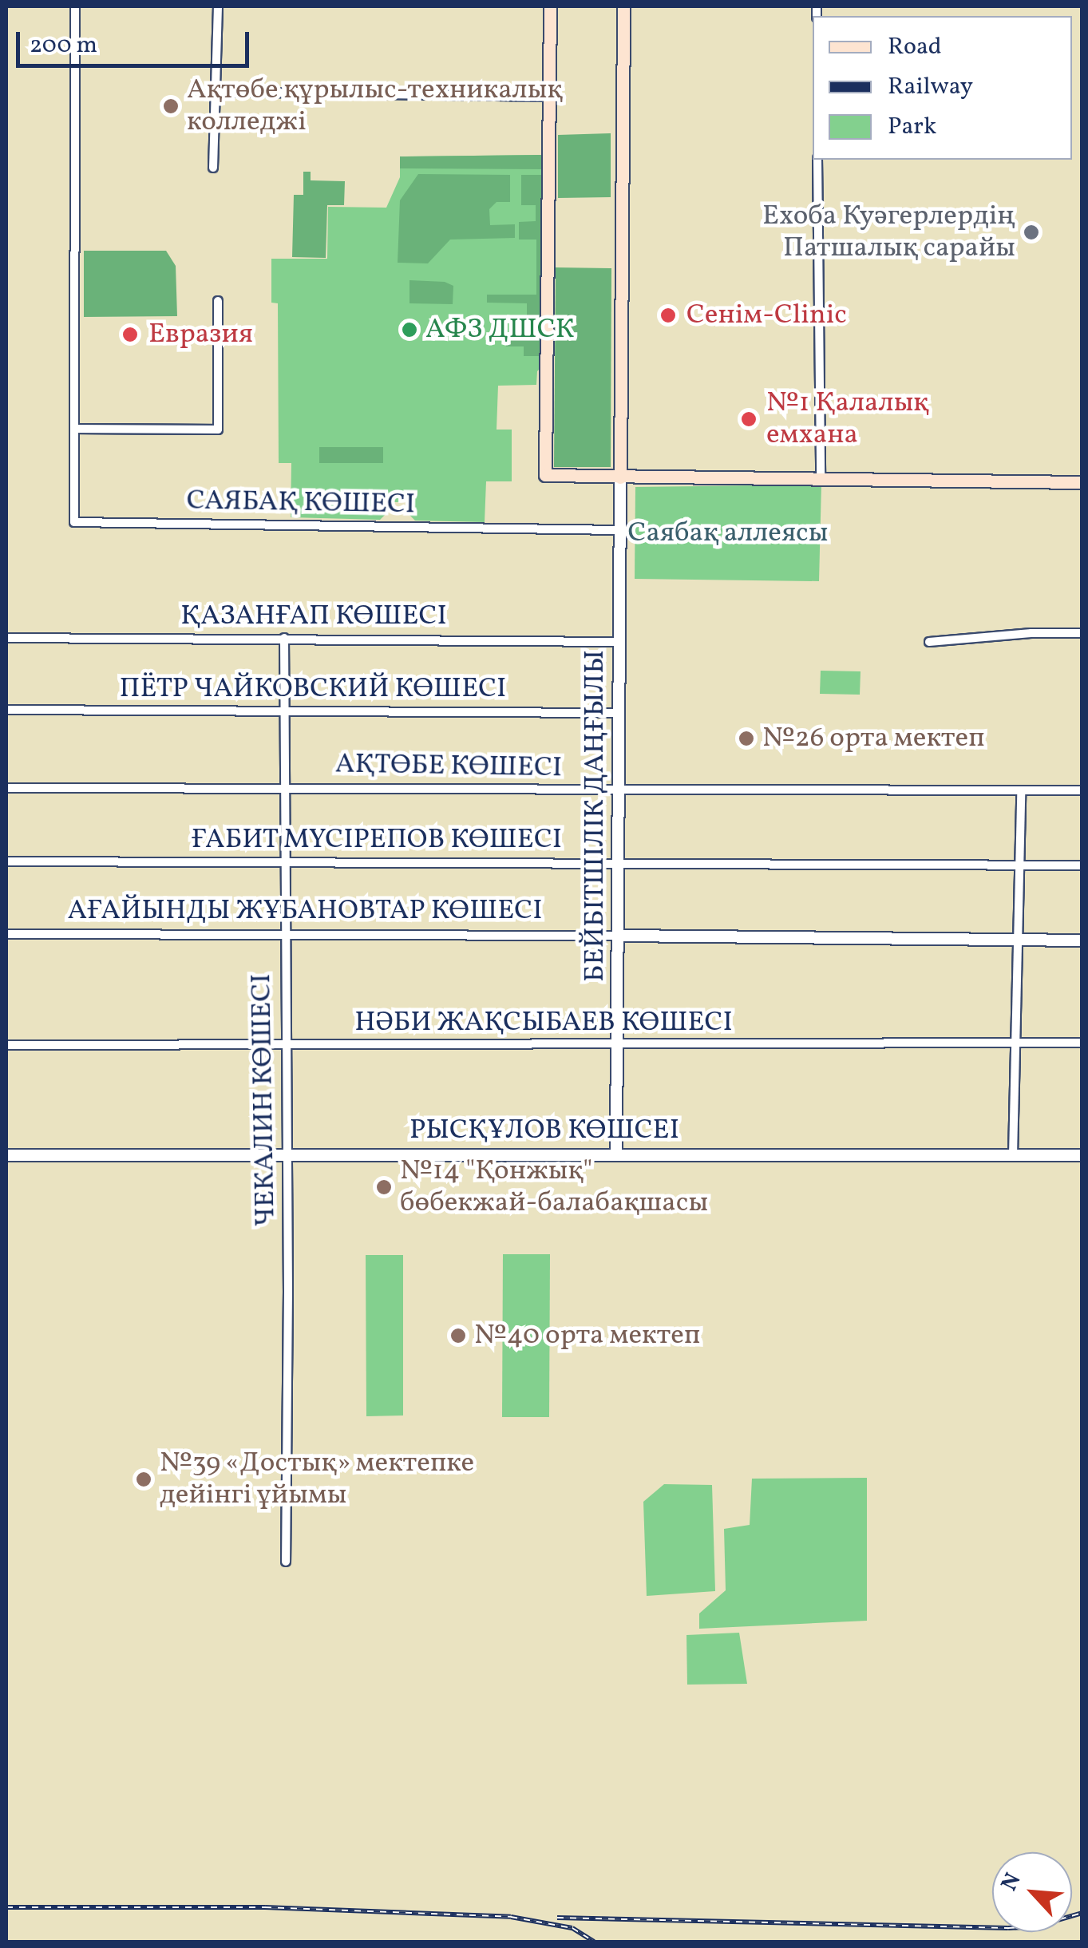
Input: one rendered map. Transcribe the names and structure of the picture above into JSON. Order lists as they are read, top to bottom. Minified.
{"streets":{"main road":["БЕЙБІТШІЛІК ДАҢҒЫЛЫ"],"street":["САЯБАҚ КӨШЕСІ","ҚАЗАНҒАП КӨШЕСІ","ПЁТР ЧАЙКОВСКИЙ КӨШЕСІ","АҚТӨБЕ КӨШЕСІ","ҒАБИТ МҮСІРЕПОВ КӨШЕСІ","АҒАЙЫНДЫ ЖҰБАНОВТАР КӨШЕСІ","НӘБИ ЖАҚСЫБАЕВ КӨШЕСІ","ЧЕКАЛИН КӨШЕСІ","РЫСҚҰЛОВ КӨШСЕІ"]},"crossings":[["САЯБАҚ КӨШЕСІ","БЕЙБІТШІЛІК ДАҢҒЫЛЫ"],["ҚАЗАНҒАП КӨШЕСІ","БЕЙБІТШІЛІК ДАҢҒЫЛЫ"],["ҚАЗАНҒАП КӨШЕСІ","ЧЕКАЛИН КӨШЕСІ"],["ПЁТР ЧАЙКОВСКИЙ КӨШЕСІ","БЕЙБІТШІЛІК ДАҢҒЫЛЫ"],["ПЁТР ЧАЙКОВСКИЙ КӨШЕСІ","ЧЕКАЛИН КӨШЕСІ"],["АҚТӨБЕ КӨШЕСІ","БЕЙБІТШІЛІК ДАҢҒЫЛЫ"],["АҚТӨБЕ КӨШЕСІ","ЧЕКАЛИН КӨШЕСІ"],["БЕЙБІТШІЛІК ДАҢҒЫЛЫ","ҒАБИТ МҮСІРЕПОВ КӨШЕСІ"],["БЕЙБІТШІЛІК ДАҢҒЫЛЫ","АҒАЙЫНДЫ ЖҰБАНОВТАР КӨШЕСІ"],["БЕЙБІТШІЛІК ДАҢҒЫЛЫ","НӘБИ ЖАҚСЫБАЕВ КӨШЕСІ"],["БЕЙБІТШІЛІК ДАҢҒЫЛЫ","РЫСҚҰЛОВ КӨШСЕІ"],["ҒАБИТ МҮСІРЕПОВ КӨШЕСІ","ЧЕКАЛИН КӨШЕСІ"],["АҒАЙЫНДЫ ЖҰБАНОВТАР КӨШЕСІ","ЧЕКАЛИН КӨШЕСІ"],["НӘБИ ЖАҚСЫБАЕВ КӨШЕСІ","ЧЕКАЛИН КӨШЕСІ"],["ЧЕКАЛИН КӨШЕСІ","РЫСҚҰЛОВ КӨШСЕІ"]],"parks":["Саябақ аллеясы"],"places":["Ақтөбе құрылыс-техникалық колледжі","Ехоба Куәгерлердің Патшалық сарайы","Сенім-Clinic","АФЗ ДШСК","Евразия","№1 Қалалық емхана","№26 орта мектеп","№14 \"Қонжық\" бөбекжай-балабақшасы","№40 орта мектеп","№39 «Достық» мектепке дейінгі ұйымы"],"legend":["Road","Railway","Park"],"scale_bar":"200 m","north":"top left"}
